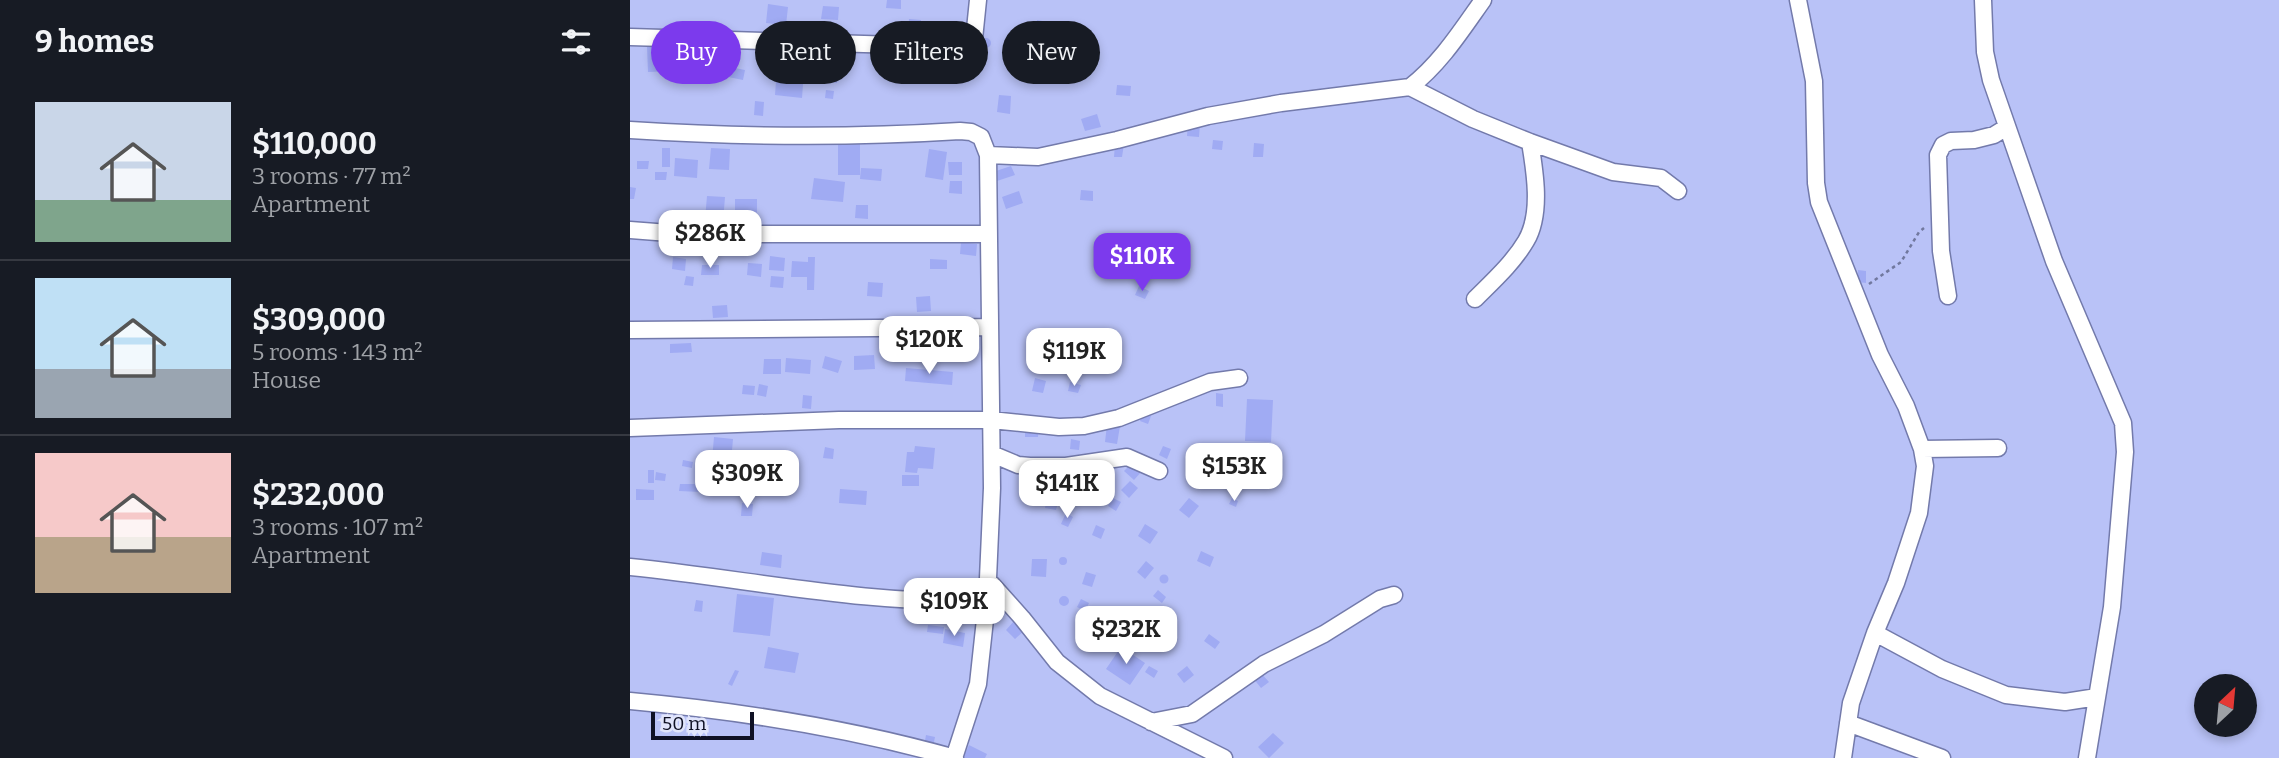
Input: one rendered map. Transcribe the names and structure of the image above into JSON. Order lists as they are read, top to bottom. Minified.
{"scale_bar":"50 m","north":"top right","page":{"heading":"9 homes","chip":["Buy","Rent","Filters","New"],"list":[{"name":"$110,000","note":"3 rooms · 77 m² · Apartment"},{"name":"$309,000","note":"5 rooms · 143 m² · House"},{"name":"$232,000","note":"3 rooms · 107 m² · Apartment"}],"price":["$286K","$110K","$120K","$119K","$153K","$309K","$141K","$109K","$232K"],"scale":"50 m"}}
